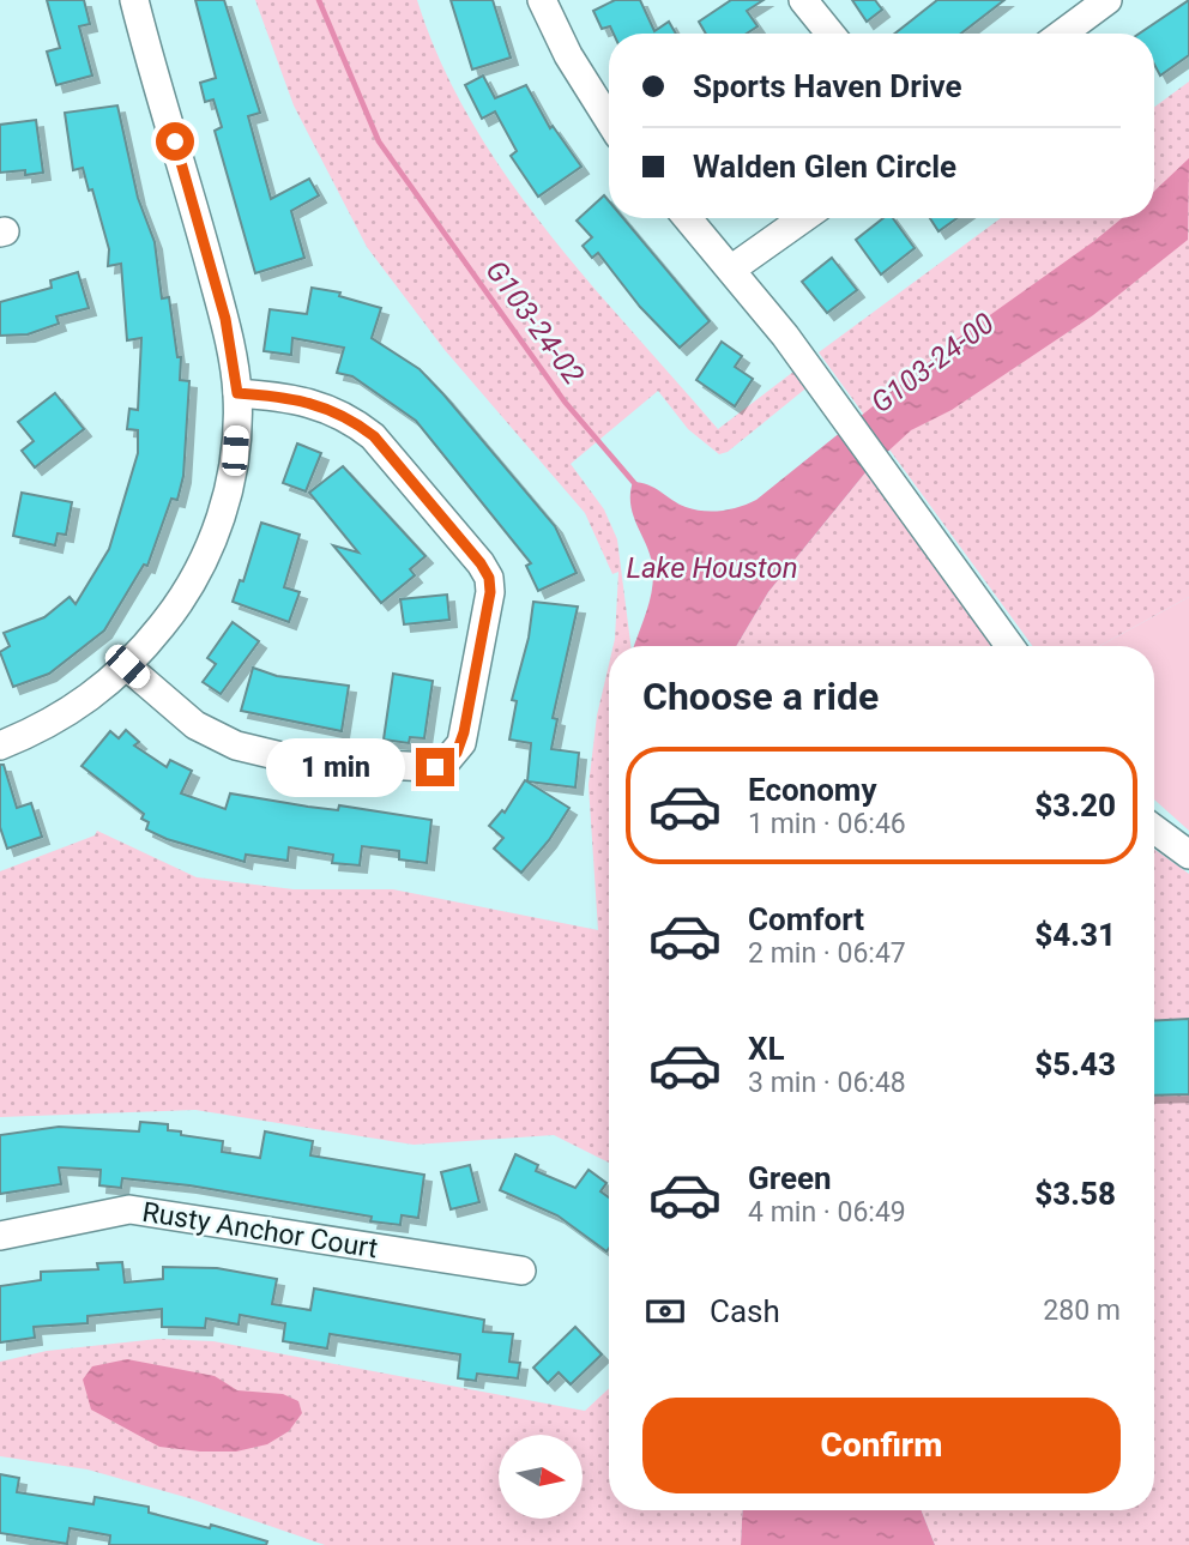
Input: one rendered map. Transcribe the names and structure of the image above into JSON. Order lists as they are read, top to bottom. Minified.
{"streets":{"street":["Rusty Anchor Court"]},"water":["G103-24-02","G103-24-00","Lake Houston"],"north":"right","page":{"banner":["Sports Haven Drive","Walden Glen Circle"],"heading":"Choose a ride","bubble":"1 min","list":[{"name":"Economy","note":"1 min · 06:46","value":"$3.20"},{"name":"Comfort","note":"2 min · 06:47","value":"$4.31"},{"name":"XL","note":"3 min · 06:48","value":"$5.43"},{"name":"Green","note":"4 min · 06:49","value":"$3.58"}],"pay":["Cash","280 m"],"buttons":"Confirm"}}
